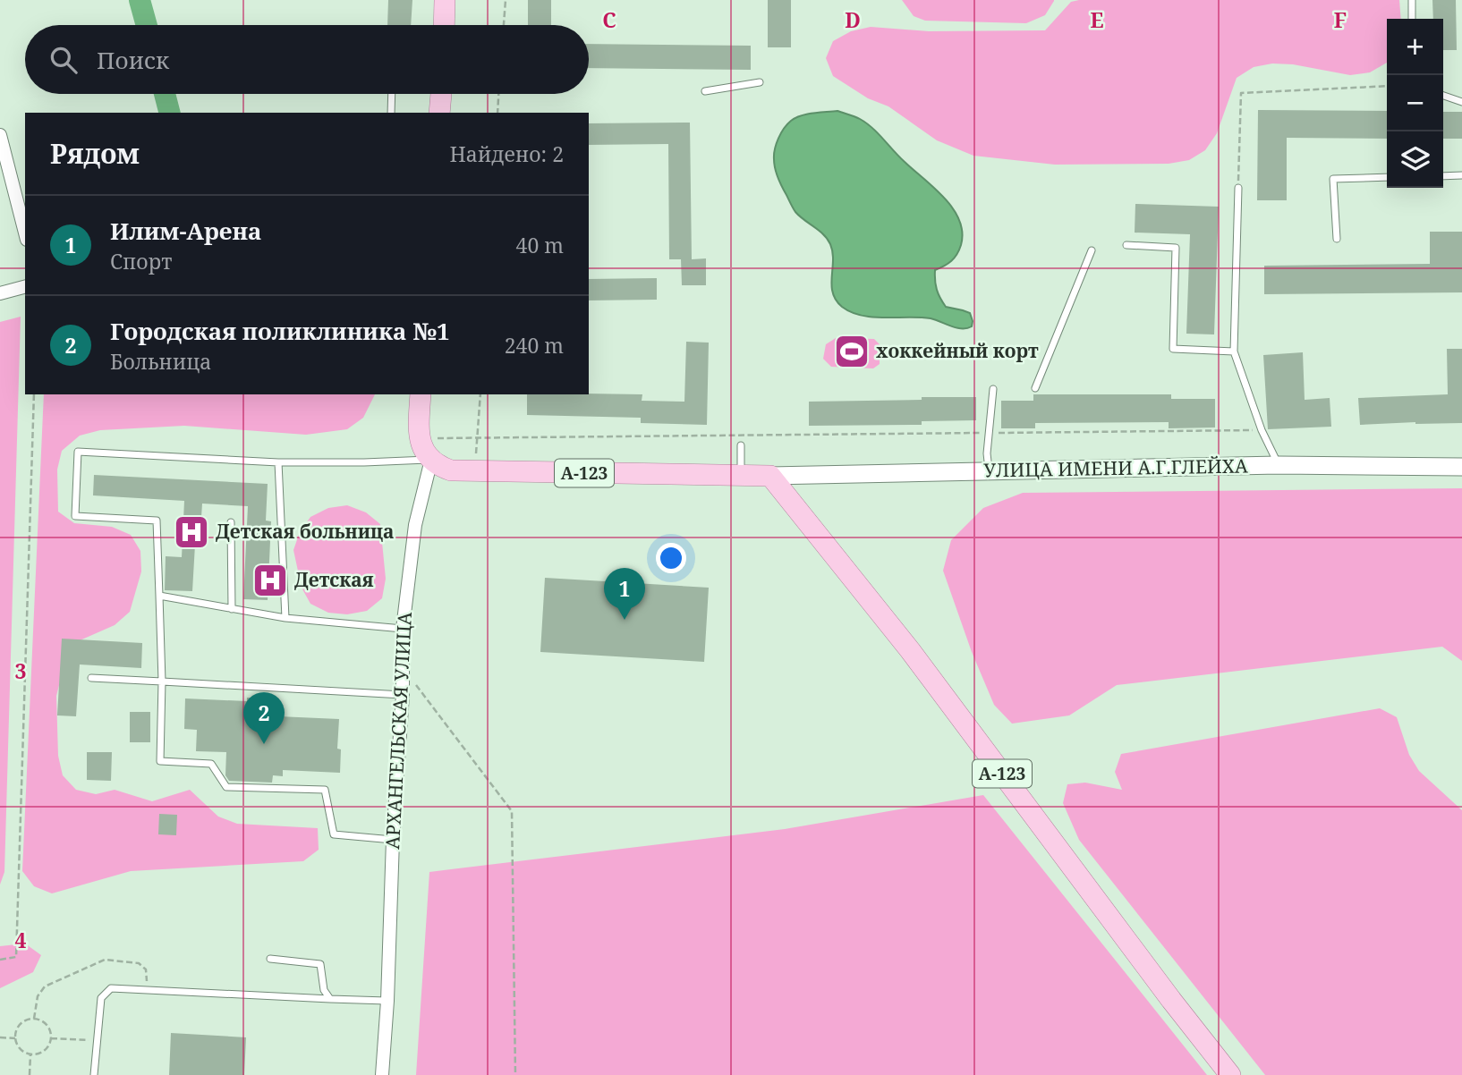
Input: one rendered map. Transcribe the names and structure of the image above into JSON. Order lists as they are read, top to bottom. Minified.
{"streets":{"main road":["А-123"],"street":["УЛИЦА ИМЕНИ А.Г.ГЛЕЙХА","АРХАНГЕЛЬСКАЯ УЛИЦА"]},"crossings":[["УЛИЦА ИМЕНИ А.Г.ГЛЕЙХА","А-123"],["А-123","АРХАНГЕЛЬСКАЯ УЛИЦА"]],"places":{"sports":["хоккейный корт"],"hospital":["Детская больница","Детская"]},"page":{"map_buttons":["+","−"],"search":"Поиск","heading":["Рядом","Найдено: 2"],"list":[{"mark":"1","name":"Илим-Арена","note":"Спорт","value":"40 m"},{"mark":"2","name":"Городская поликлиника №1","note":"Больница","value":"240 m"}],"pins":["1","2"]},"grid":{"columns":["C","D","E","F"],"rows":["3","4"]}}
